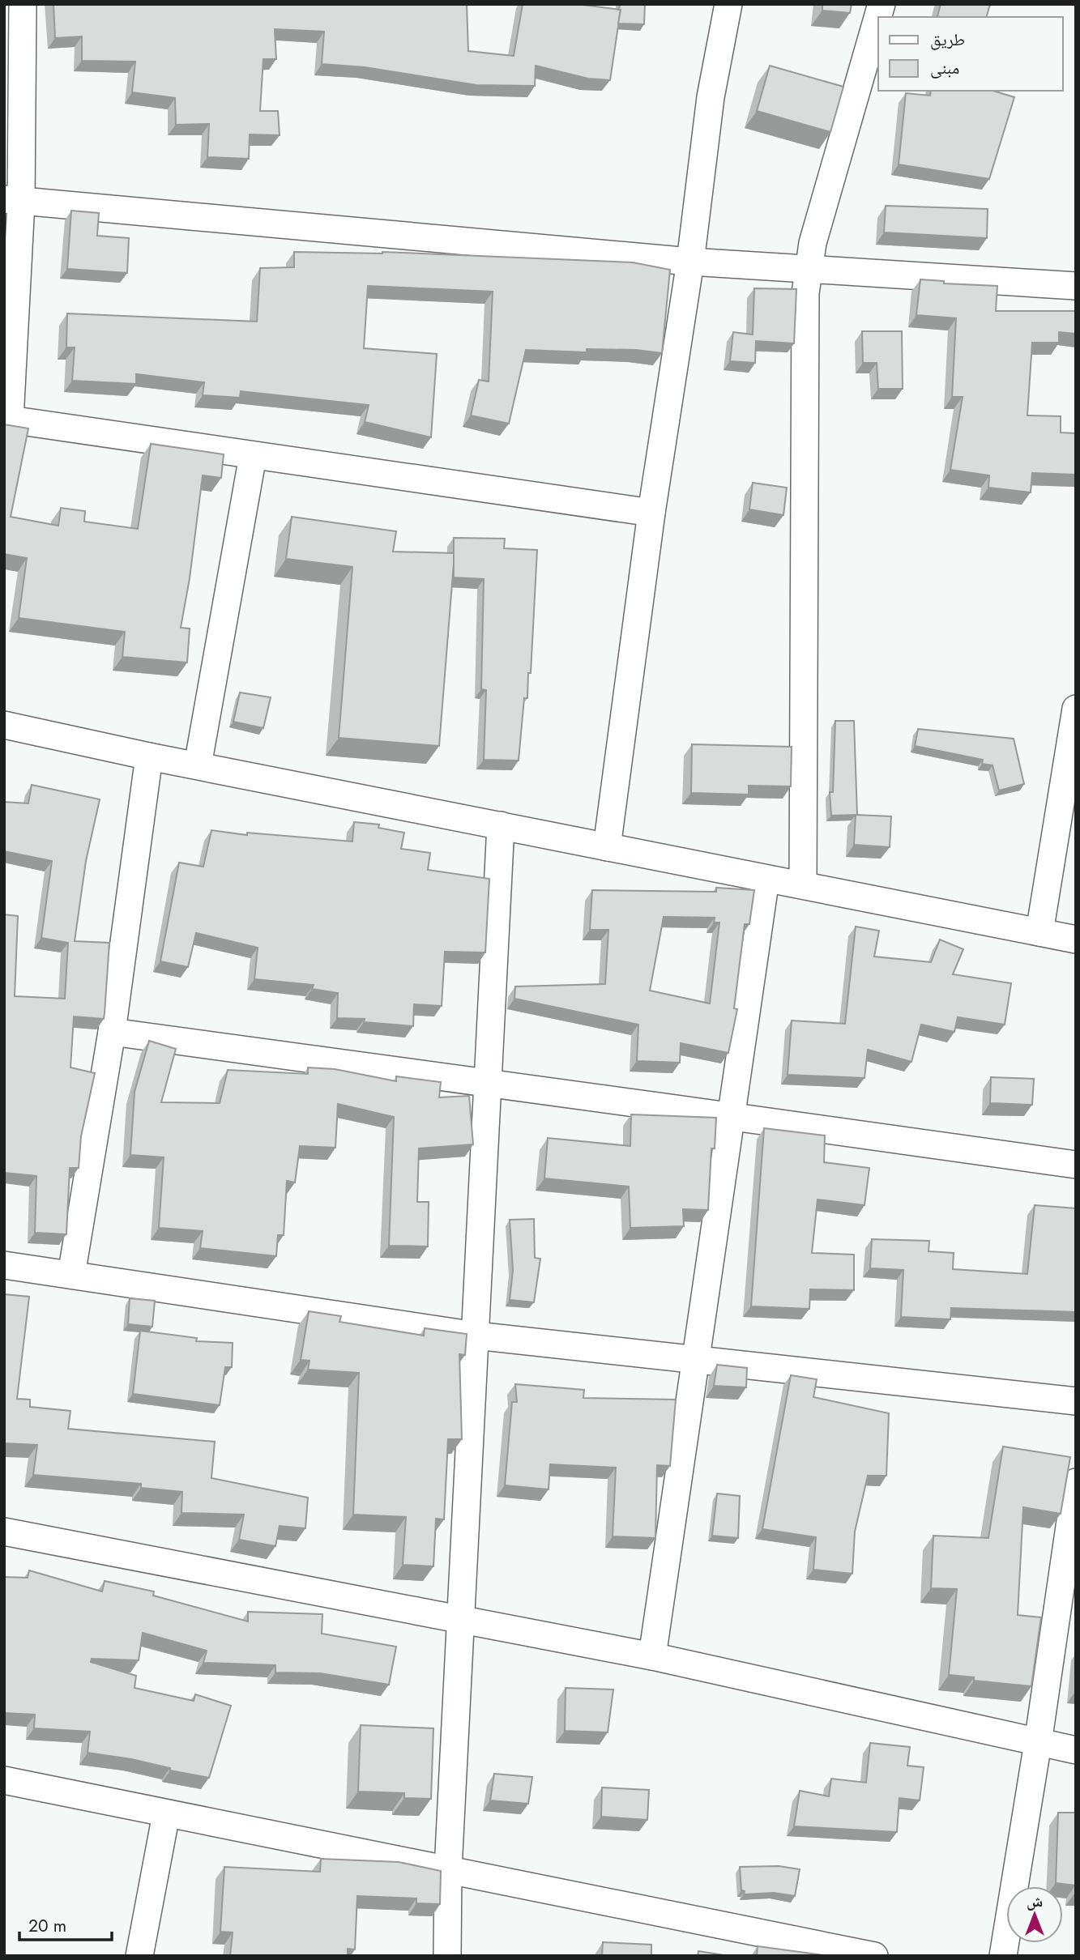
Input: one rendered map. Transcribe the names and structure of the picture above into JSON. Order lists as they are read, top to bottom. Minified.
{"legend":["طريق","مبنى"],"scale_bar":"20 m","north":"top"}
